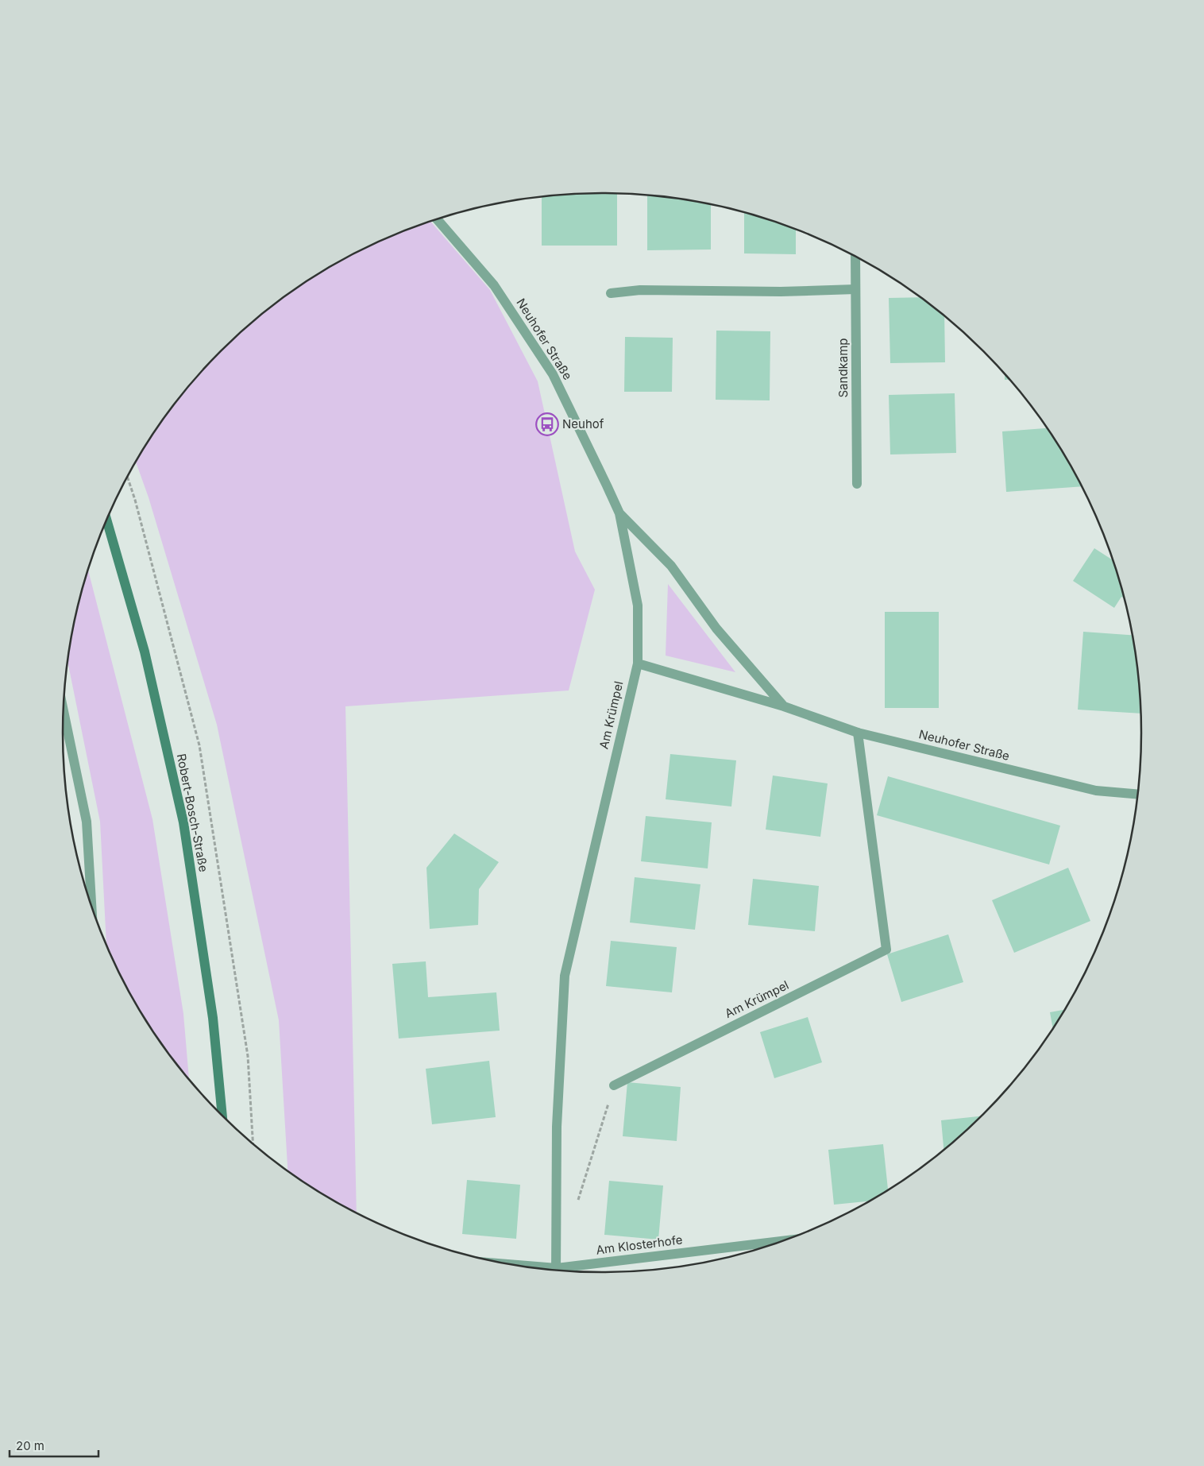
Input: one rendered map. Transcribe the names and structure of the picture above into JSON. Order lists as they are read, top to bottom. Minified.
{"streets":{"main road":["Robert-Bosch-Straße"],"street":["Neuhofer Straße","Sandkamp","Am Krümpel","Am Klosterhofe"]},"crossings":[["Neuhofer Straße","Am Krümpel"]],"places":{"bus stop":["Neuhof"]},"scale_bar":"20 m"}
